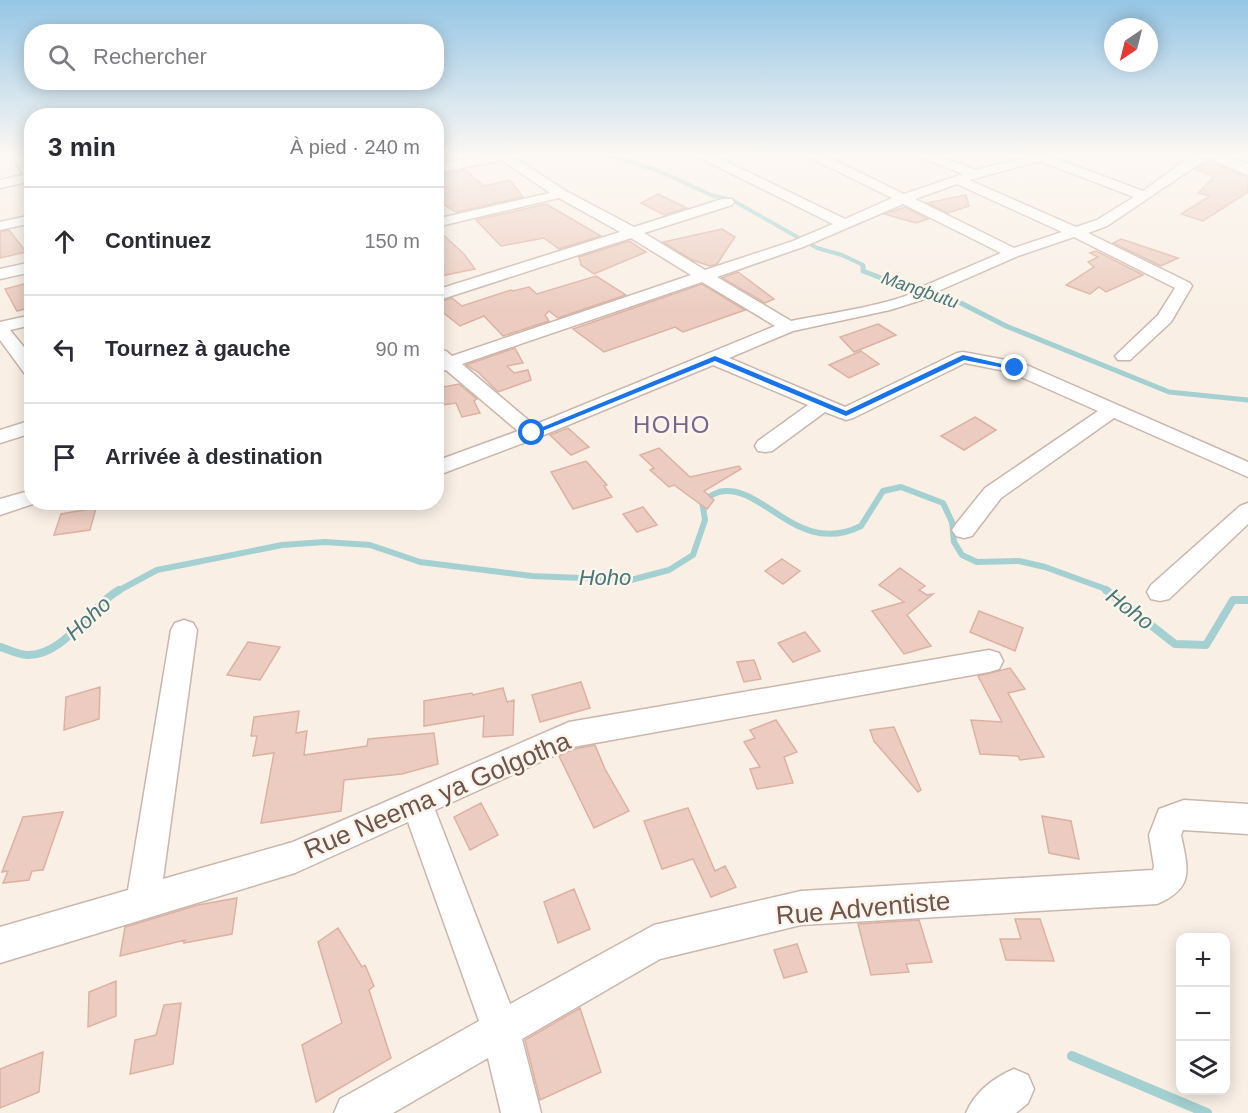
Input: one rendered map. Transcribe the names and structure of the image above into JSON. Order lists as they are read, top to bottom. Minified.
{"streets":{"street":["Rue Neema ya Golgotha","Rue Adventiste"]},"districts":["HOHO"],"water":["Mangbutu","Hoho"],"north":"bottom left","page":{"search":"Rechercher","heading":["3 min","À pied · 240 m"],"list":[["Continuez","150 m"],["Tournez à gauche","90 m"],"Arrivée à destination"],"map_buttons":["+","−"]}}
